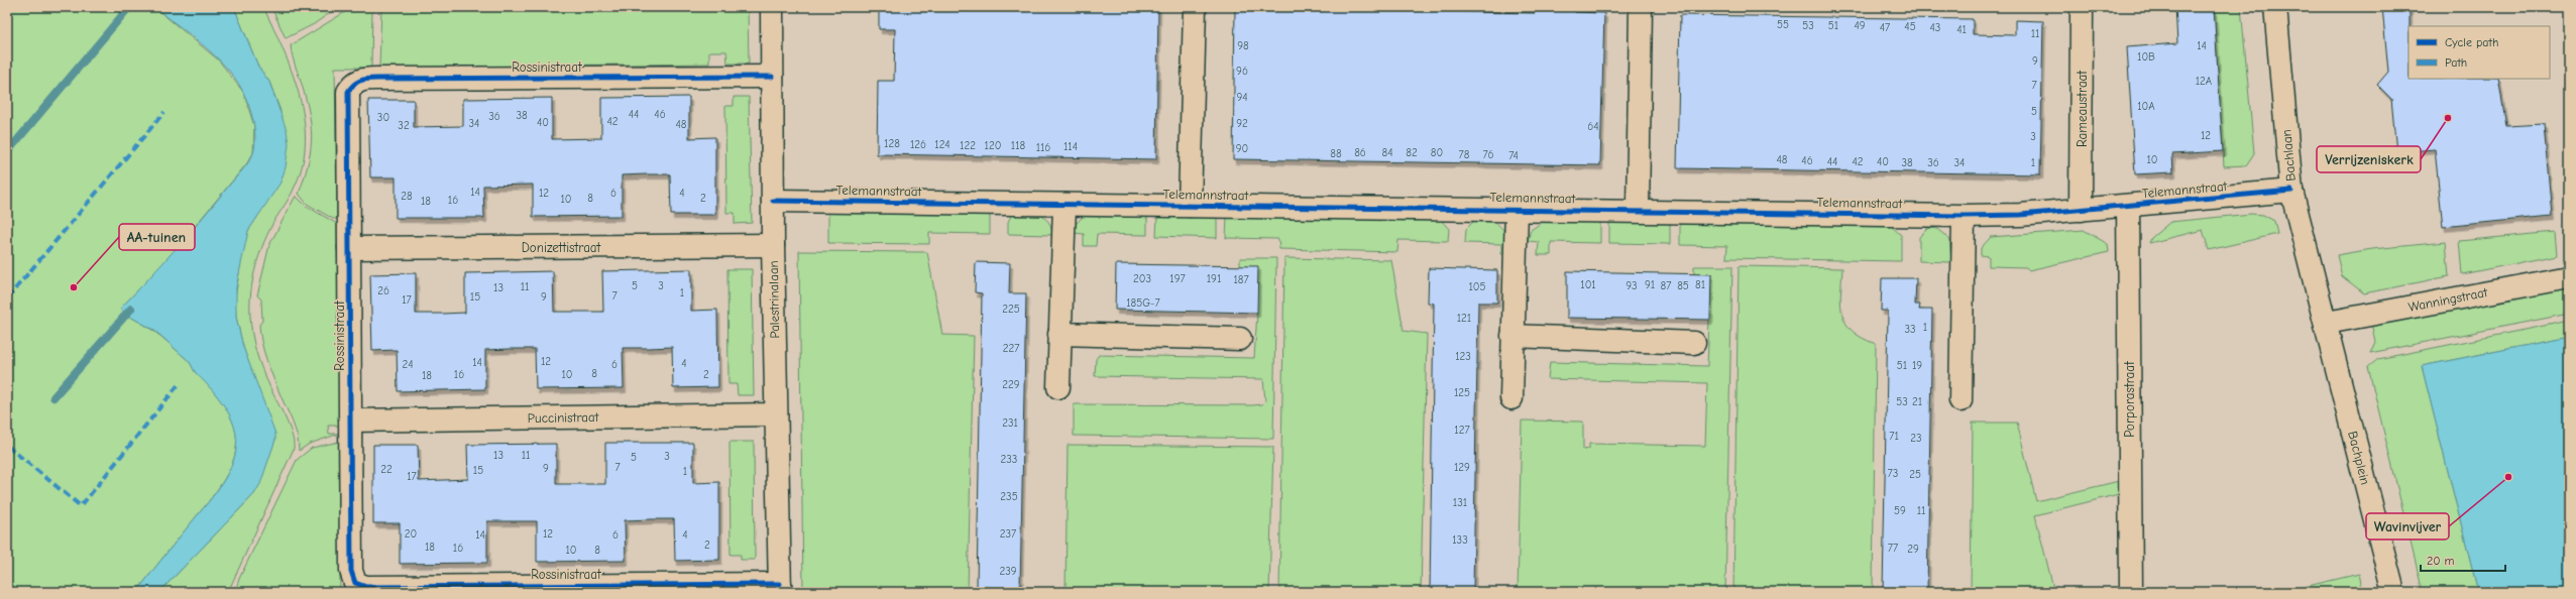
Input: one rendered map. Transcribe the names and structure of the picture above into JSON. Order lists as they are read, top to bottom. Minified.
{"streets":{"street":["Rossinistraat","Rameaustraat","Bachlaan","Telemannstraat","Donizettistraat","Palestrinalaan","Wanningstraat","Porporastraat","Puccinistraat","Bachplein"]},"crossings":[["Rossinistraat","Donizettistraat"],["Rossinistraat","Palestrinalaan"],["Rossinistraat","Puccinistraat"],["Rameaustraat","Telemannstraat"],["Bachlaan","Telemannstraat"],["Bachlaan","Wanningstraat"],["Bachlaan","Bachplein"],["Telemannstraat","Palestrinalaan"],["Telemannstraat","Porporastraat"],["Donizettistraat","Palestrinalaan"],["Palestrinalaan","Puccinistraat"],["Wanningstraat","Bachplein"]],"places":["Verrijzeniskerk","AA-tuinen","Wavinvijver"],"house_numbers":["55","53","51","49","45","47","43","41","11","98","14","10B","9","96","12A","7","94","10A","5","44","46","38","36","30","42","40","34","92","48","32","64","12","3","128","126","124","122","120","118","114","116","90","86","84","82","80","88","78","76","74","48","10","46","44","42","40","38","36","34","1","14","12","6","4","28","8","2","10","16","18","203","197","191","187","101","91","81","5","3","93","87","85","11","105","13","26","1","7","15","9","17","185G-7","225","121","1","33","227","123","12","14","4","24","6","51","19","8","16","10","2","18","229","125","53","21","231","127","71","23","13","11","3","5","233","7","129","9","22","15","1","73","25","17","235","131","59","11","20","12","237","14","6","4","133","2","18","16","77","29","10","8","239"],"legend":["Cycle path","Path"],"scale_bar":"20 m"}
